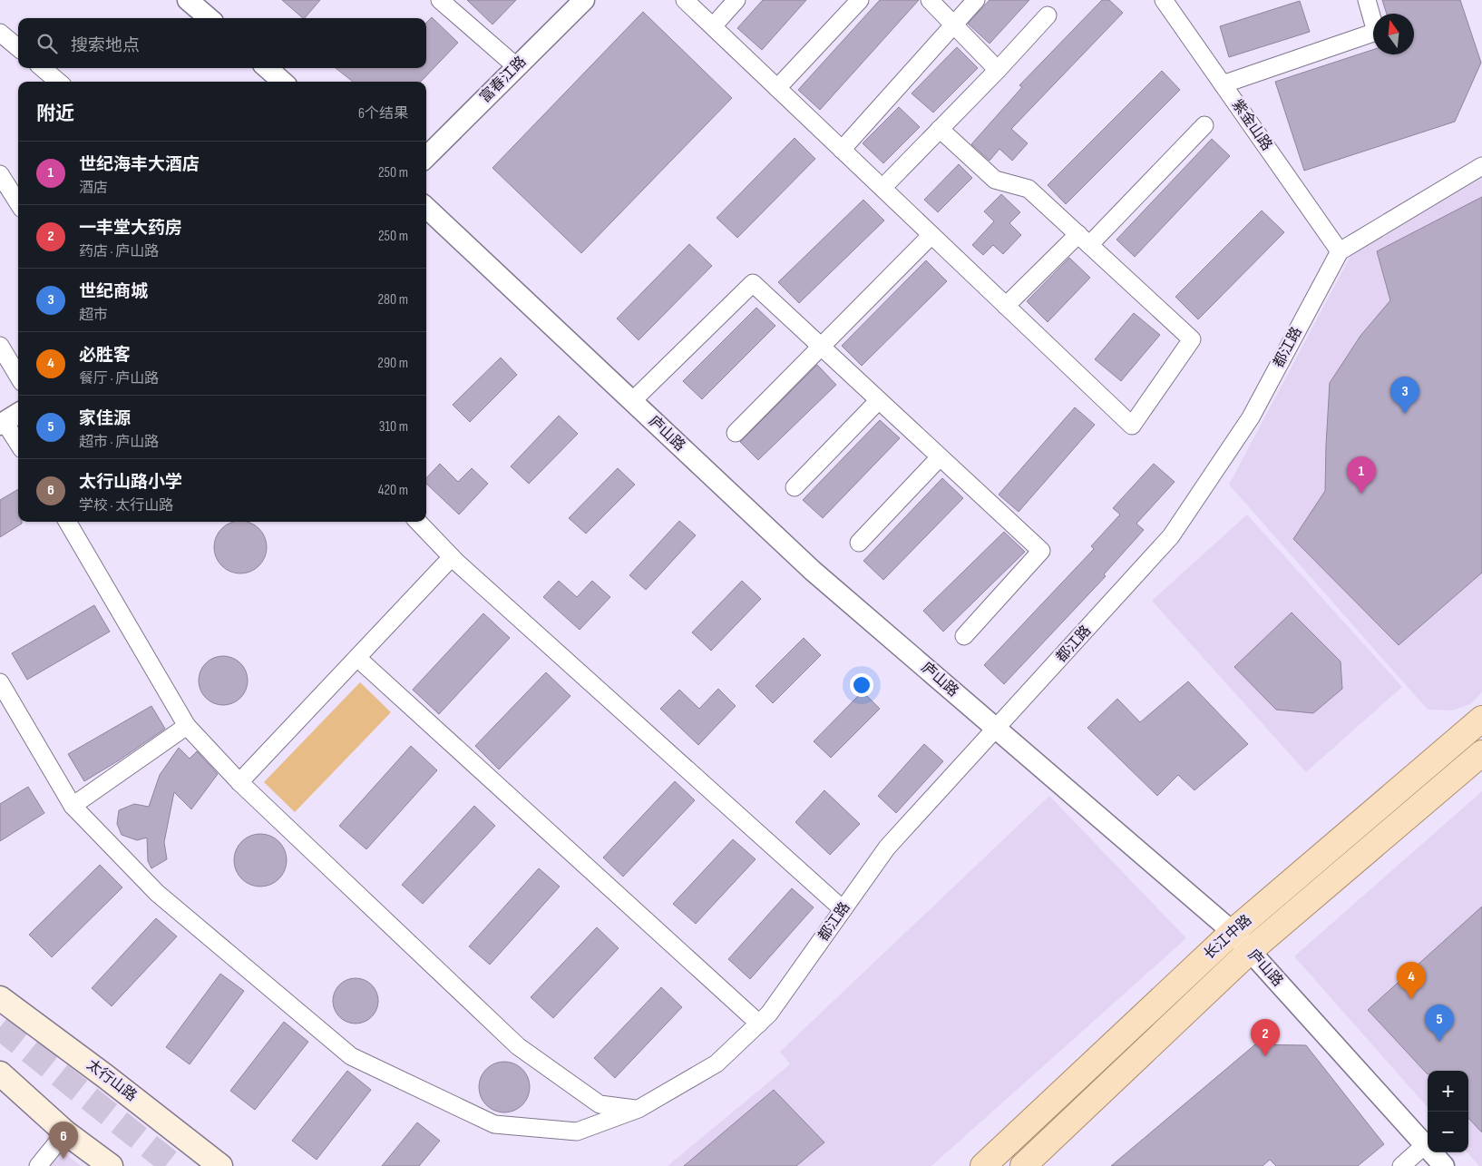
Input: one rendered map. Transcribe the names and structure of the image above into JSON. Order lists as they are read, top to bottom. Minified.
{"streets":{"main road":["长江中路","太行山路"],"street":["富春江路","紫金山路","都江路","庐山路"]},"crossings":[["紫金山路","都江路"],["都江路","庐山路"],["庐山路","长江中路"]],"north":"top","page":{"search":"搜索地点","heading":["附近","6个结果"],"list":[{"mark":"1","name":"世纪海丰大酒店","note":"酒店","value":"250 m"},{"mark":"2","name":"一丰堂大药房","note":"药店 · 庐山路","value":"250 m"},{"mark":"3","name":"世纪商城","note":"超市","value":"280 m"},{"mark":"4","name":"必胜客","note":"餐厅 · 庐山路","value":"290 m"},{"mark":"5","name":"家佳源","note":"超市 · 庐山路","value":"310 m"},{"mark":"6","name":"太行山路小学","note":"学校 · 太行山路","value":"420 m"}],"pins":["3","1","4","5","2","6"],"map_buttons":["+","−"]}}
